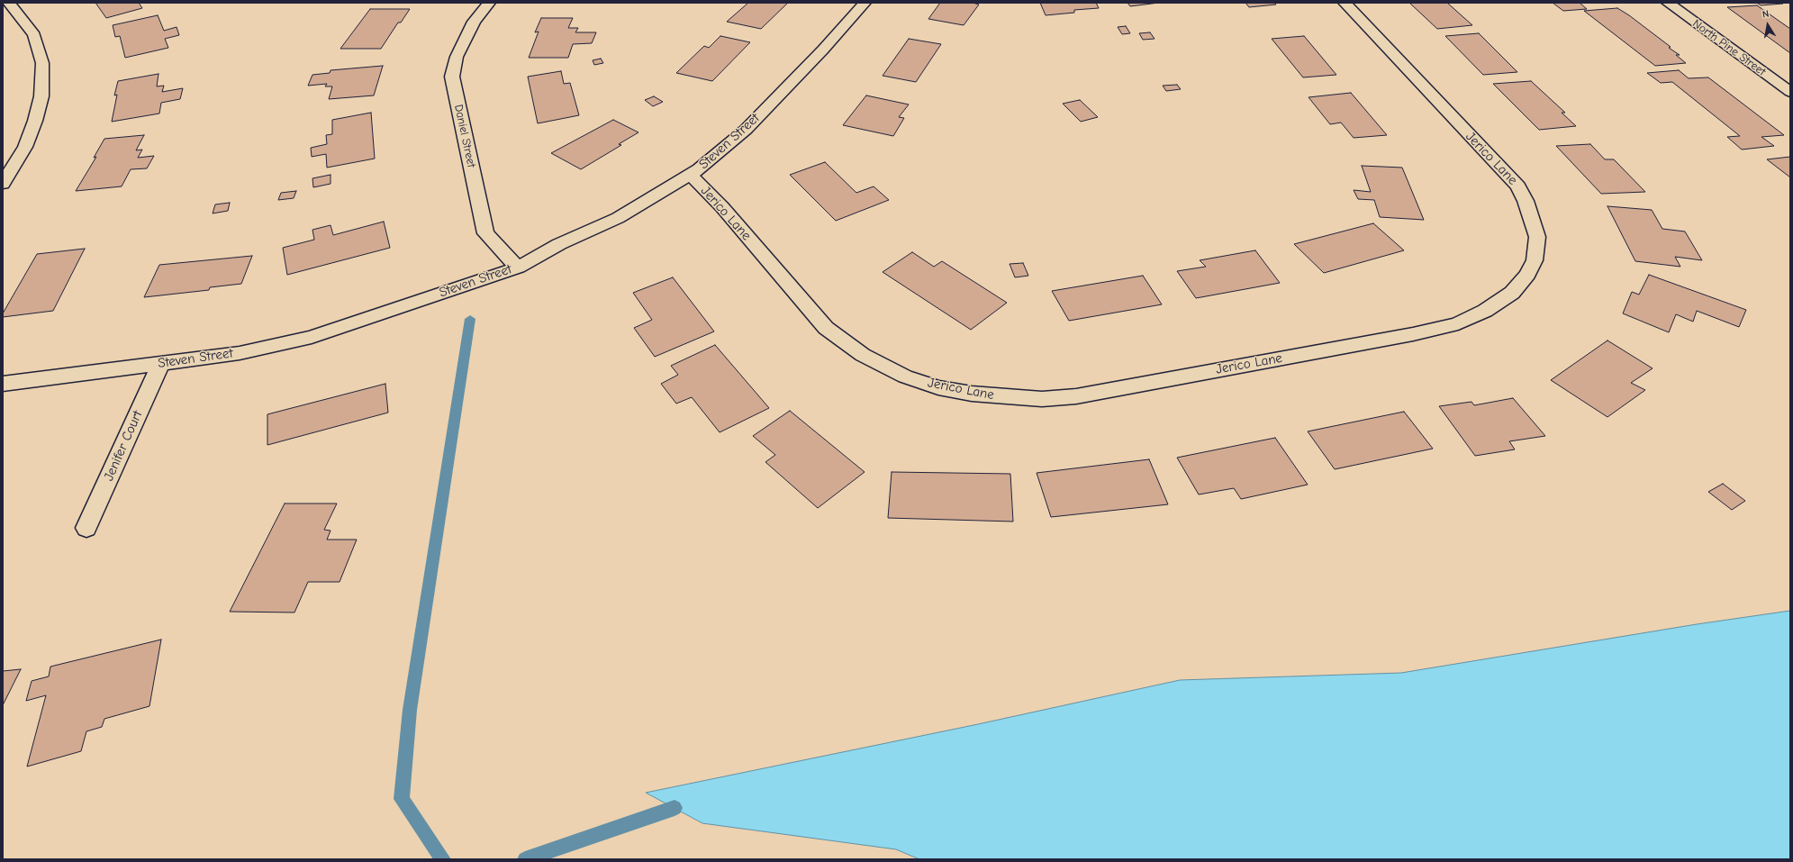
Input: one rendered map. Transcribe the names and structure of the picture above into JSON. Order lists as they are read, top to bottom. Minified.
{"streets":{"street":["North Pine Street","Daniel Street","Steven Street","Jerico Lane","Jenifer Court"]},"crossings":[["Daniel Street","Steven Street"],["Steven Street","Jerico Lane"],["Steven Street","Jenifer Court"]],"north":"top"}
